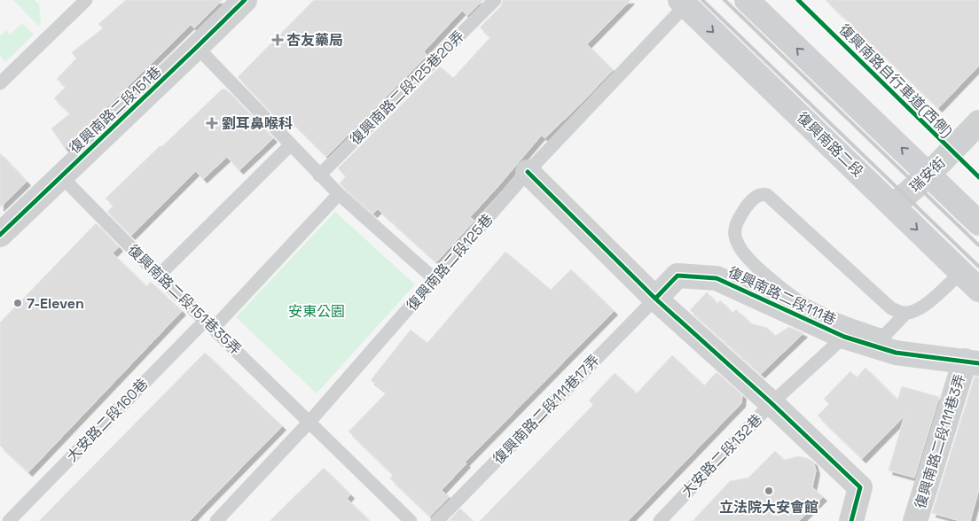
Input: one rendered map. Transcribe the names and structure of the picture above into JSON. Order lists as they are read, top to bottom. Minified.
{"streets":{"main road":["復興南路二段"],"street":["復興南路二段151巷","瑞安街","復興南路二段111巷","復興南路二段111巷3弄"],"lane":["復興南路二段125巷20弄","復興南路二段125巷","復興南路二段151巷35弄","復興南路二段111巷17弄","大安路二段160巷","大安路二段132巷"],"cycle path":["復興南路自行車道(西側)"]},"crossings":[["復興南路二段151巷","復興南路二段151巷35弄"],["復興南路二段","瑞安街"],["復興南路二段","復興南路二段125巷"],["復興南路二段125巷","復興南路二段151巷35弄"],["復興南路二段111巷","復興南路二段111巷17弄"],["復興南路二段111巷","復興南路二段111巷3弄"],["復興南路二段111巷","大安路二段132巷"],["復興南路二段151巷35弄","大安路二段160巷"]],"parks":["安東公園"],"places":{"health":["杏友藥局","劉耳鼻喉科"],"other":["7-Eleven","立法院大安會館"]}}
